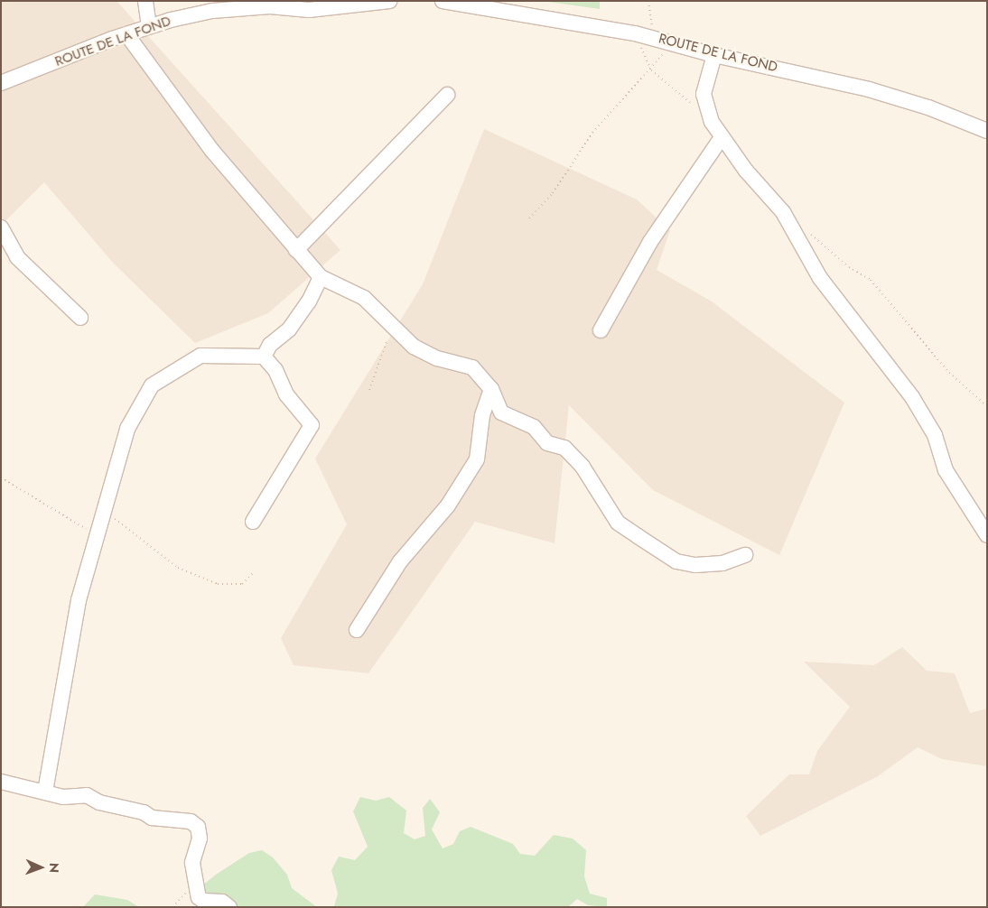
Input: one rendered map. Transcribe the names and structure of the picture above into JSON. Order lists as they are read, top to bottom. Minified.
{"streets":{"street":["ROUTE DE LA FOND"]},"north":"right"}
